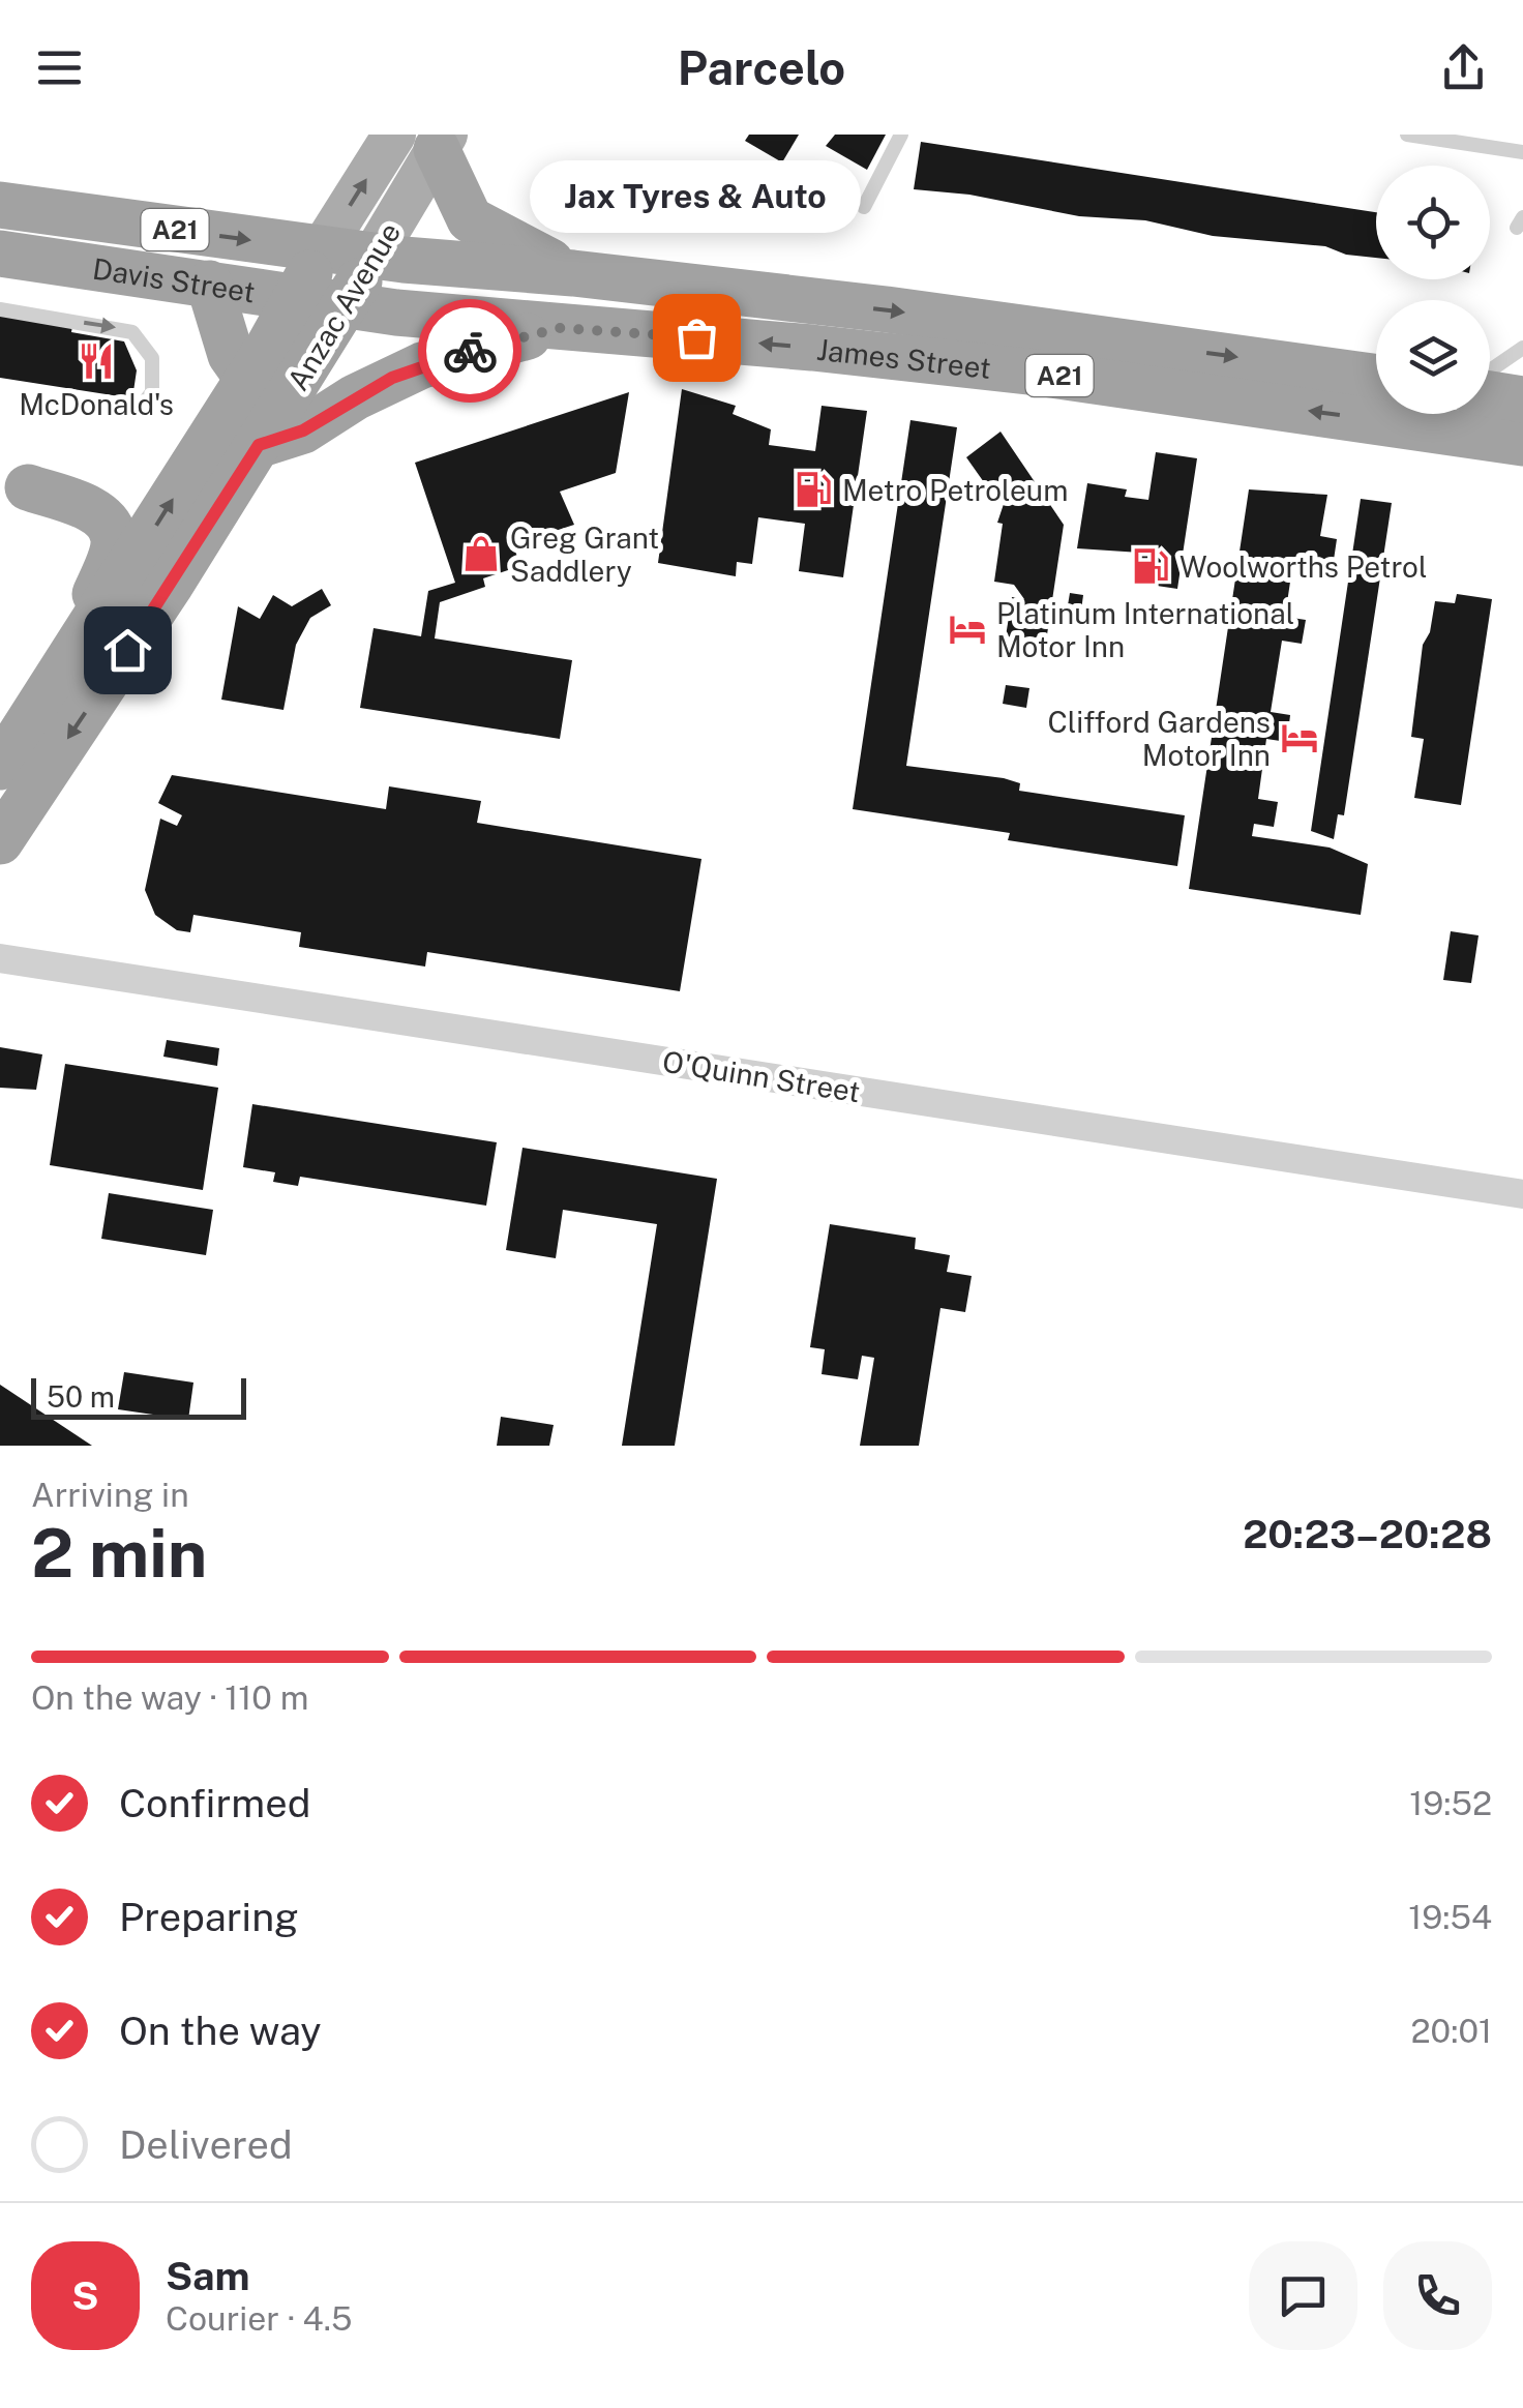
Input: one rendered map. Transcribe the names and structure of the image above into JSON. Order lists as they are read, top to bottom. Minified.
{"streets":{"highway":["A21","Davis Street","Anzac Avenue","James Street"],"street":["O'Quinn Street"]},"crossings":[["Davis Street","Anzac Avenue"],["Davis Street","James Street"],["Anzac Avenue","James Street"]],"places":{"other":["Jax Tyres & Auto"],"restaurant":["McDonald's"],"fuel station":["Metro Petroleum","Woolworths Petrol"],"shop":["Greg Grant Saddlery"],"hotel":["Platinum International Motor Inn","Clifford Gardens Motor Inn"]},"scale_bar":"50 m","page":{"header":"Parcelo","bubble":"Jax Tyres & Auto","scale":"50 m","heading":["2 min","Arriving in","20:23–20:28"],"panel":["Sam","Courier · 4.5"],"bar":"On the way · 110 m","list":[["Confirmed","19:52"],["Preparing","19:54"],["On the way","20:01"],"Delivered"],"round":"S"}}
